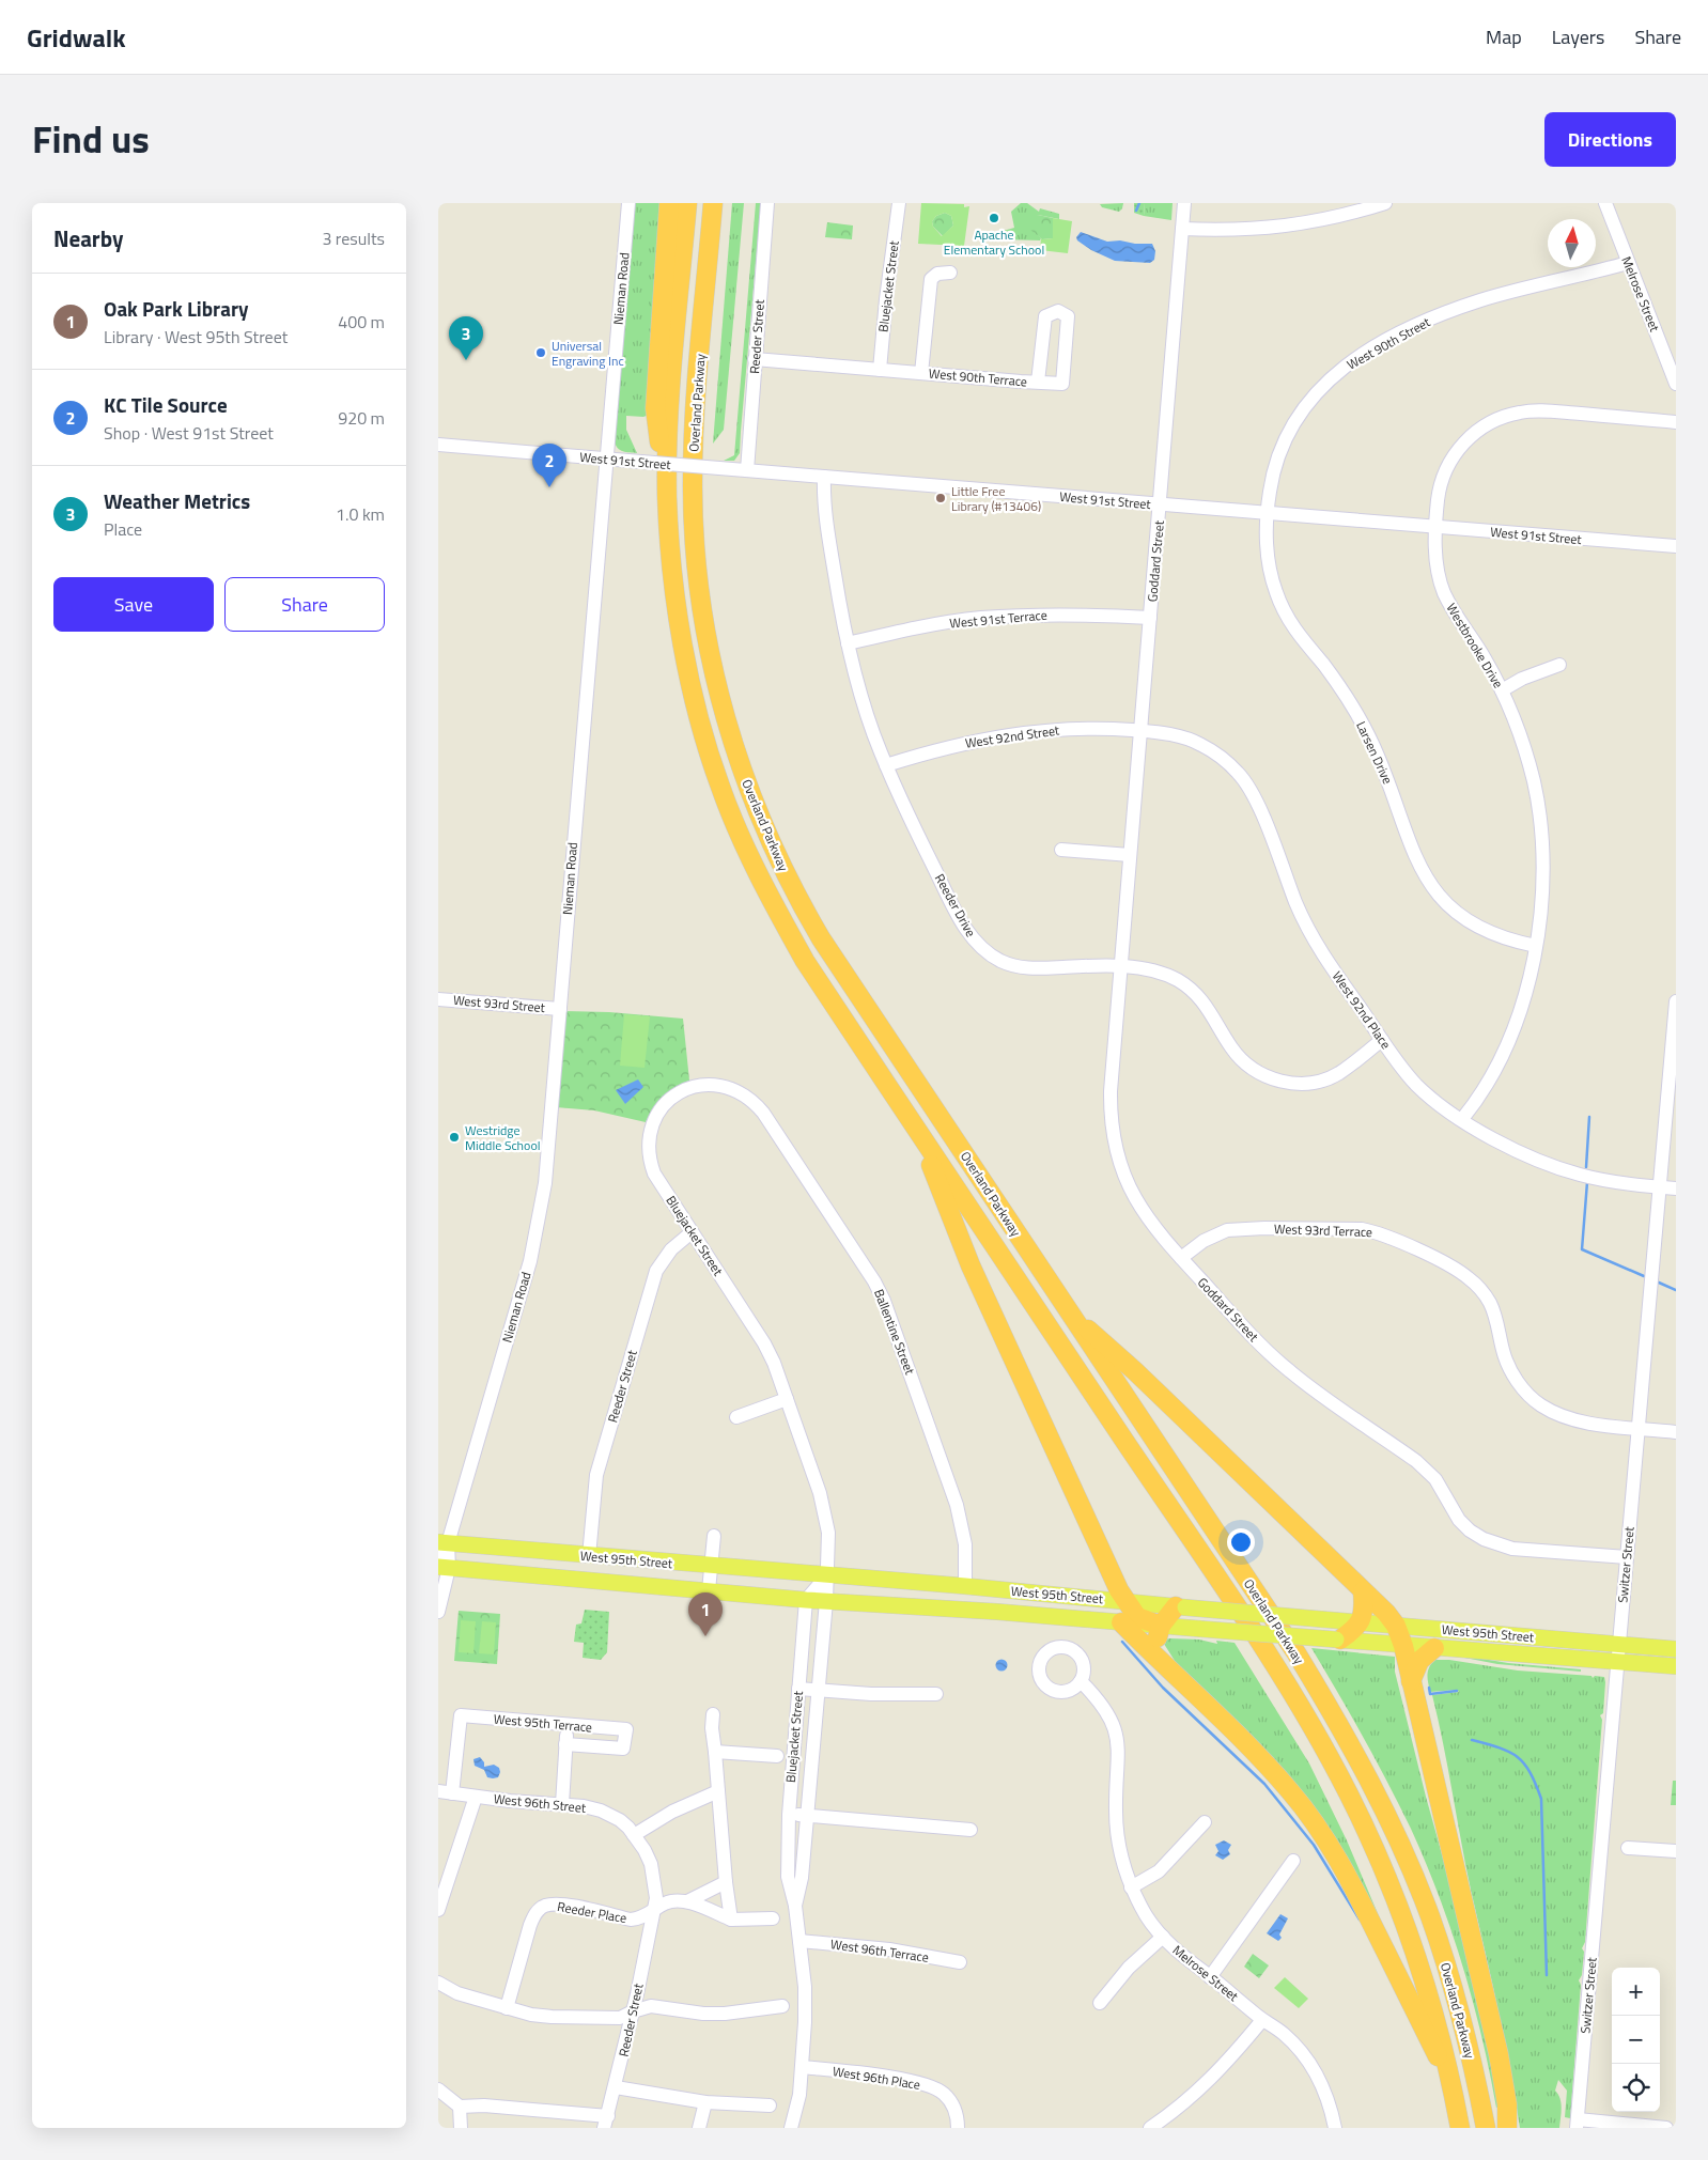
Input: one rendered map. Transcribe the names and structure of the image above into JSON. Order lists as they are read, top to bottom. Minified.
{"streets":{"highway":["Overland Parkway"],"main road":["West 95th Street"],"street":["Bluejacket Street","Nieman Road","Melrose Street","Reeder Street","West 90th Street","West 90th Terrace","West 91st Street","Goddard Street","West 91st Terrace","Westbrooke Drive","West 92nd Street","Larsen Drive","Reeder Drive","West 93rd Street","West 92nd Place","West 93rd Terrace","Ballentine Street","Switzer Street","West 95th Terrace","West 96th Street","Reeder Place","West 96th Terrace","West 96th Place"]},"crossings":[["Bluejacket Street","Reeder Street"],["Bluejacket Street","West 90th Terrace"],["Bluejacket Street","Ballentine Street"],["Bluejacket Street","West 95th Street"],["Bluejacket Street","West 96th Terrace"],["Bluejacket Street","West 96th Place"],["Nieman Road","West 91st Street"],["Nieman Road","West 93rd Street"],["Nieman Road","West 95th Street"],["Melrose Street","West 90th Street"],["Reeder Street","West 90th Terrace"],["Reeder Street","West 91st Street"],["Reeder Street","West 95th Street"],["Reeder Street","West 96th Street"],["Reeder Street","Reeder Place"],["West 90th Street","West 91st Street"],["West 90th Street","Larsen Drive"],["West 91st Street","Goddard Street"],["West 91st Street","Westbrooke Drive"],["West 91st Street","Larsen Drive"],["West 91st Street","Reeder Drive"],["Goddard Street","West 91st Terrace"],["Goddard Street","West 92nd Street"],["Goddard Street","Reeder Drive"],["Goddard Street","West 92nd Place"],["Goddard Street","West 93rd Terrace"],["Goddard Street","Switzer Street"],["West 91st Terrace","Reeder Drive"],["Westbrooke Drive","Larsen Drive"],["Westbrooke Drive","West 92nd Place"],["West 92nd Street","Reeder Drive"],["West 92nd Street","West 92nd Place"],["Reeder Drive","West 92nd Place"],["West 92nd Place","Switzer Street"],["West 93rd Terrace","Switzer Street"],["Ballentine Street","West 95th Street"],["West 95th Street","Switzer Street"],["West 95th Terrace","West 96th Street"]],"places":["Apache Elementary School","Universal Engraving Inc","Little Free Library (#13406)","Westridge Middle School"],"north":"top","page":{"header":"Gridwalk","nav":["Map","Layers","Share"],"title":"Find us","buttons":["Directions",["Save","Share"]],"heading":["Nearby","3 results"],"list":[{"mark":"1","name":"Oak Park Library","note":"Library · West 95th Street","value":"400 m"},{"mark":"2","name":"KC Tile Source","note":"Shop · West 91st Street","value":"920 m"},{"mark":"3","name":"Weather Metrics","note":"Place","value":"1.0 km"}],"pins":["3","2","1"],"map_buttons":["+","−"]}}
